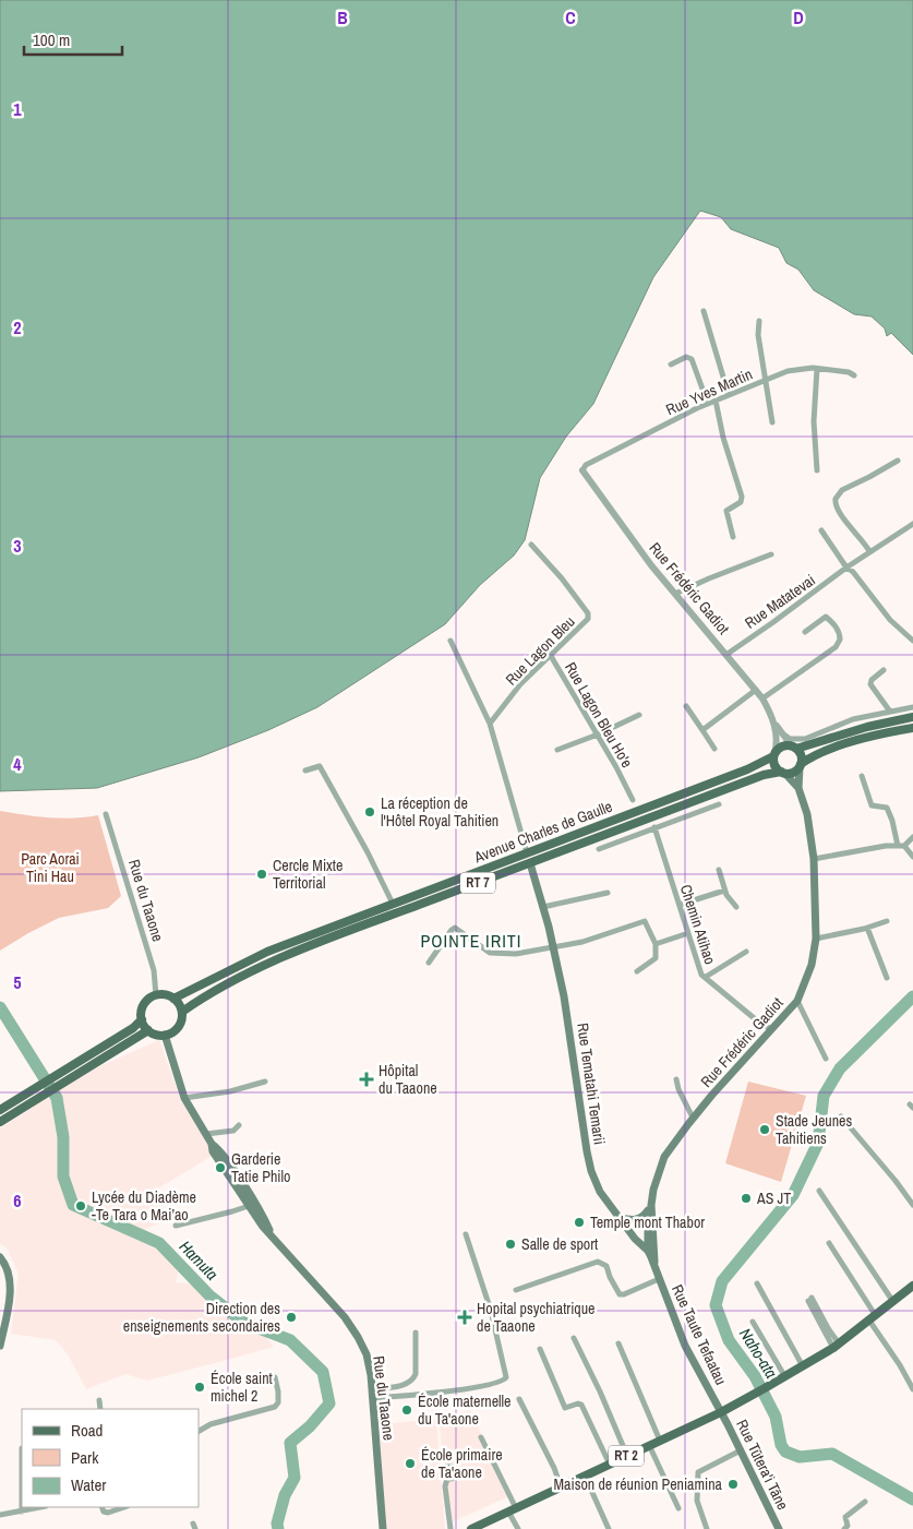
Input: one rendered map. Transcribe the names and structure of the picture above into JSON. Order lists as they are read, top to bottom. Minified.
{"streets":{"main road":["Rue Frédéric Gadiot","Avenue Charles de Gaulle","RT 7","Rue du Taaone","Rue Tematahi Temarii","Rue Taute Tefaatau","RT 2","Rue Tūtera'i Tāne"],"street":["Rue Yves Martin","Rue Matatevai","Rue Lagon Bleu","Rue Lagon Bleu Ho'e","Chemin Atihao"]},"crossings":[["Rue Yves Martin","Rue Frédéric Gadiot"],["Rue Frédéric Gadiot","Rue Matatevai"],["Rue Frédéric Gadiot","Avenue Charles de Gaulle"],["Rue Frédéric Gadiot","RT 7"],["Rue Frédéric Gadiot","Chemin Atihao"],["Rue Frédéric Gadiot","Rue Tematahi Temarii"],["Rue Frédéric Gadiot","Rue Taute Tefaatau"],["Rue Lagon Bleu","Rue Lagon Bleu Ho'e"],["Avenue Charles de Gaulle","RT 7"],["Avenue Charles de Gaulle","Rue du Taaone"],["Avenue Charles de Gaulle","Rue Tematahi Temarii"],["Rue Tematahi Temarii","Rue Taute Tefaatau"],["Rue Taute Tefaatau","RT 2"],["Rue Taute Tefaatau","Rue Tūtera'i Tāne"],["RT 2","Rue Tūtera'i Tāne"]],"districts":["POINTE IRITI"],"water":["Hamuta","Naho-ata"],"parks":["Parc Aorai Tini Hau"],"places":{"other":["La réception de l'Hôtel Royal Tahitien","Cercle Mixte Territorial","Stade Jeunes Tahitiens","Garderie Tatie Philo","AS JT","Lycée du Diadème -Te Tara o Mai’ao","Temple mont Thabor","Salle de sport","Direction des enseignements secondaires","École saint michel 2","École maternelle du Ta'aone","École primaire de Ta'aone","Maison de réunion Peniamina"],"health":["Hôpital du Taaone","Hopital psychiatrique de Taaone"]},"legend":["Road","Park","Water"],"scale_bar":"100 m","grid":{"columns":["B","C","D"],"rows":["1","2","3","4","5","6"]}}
